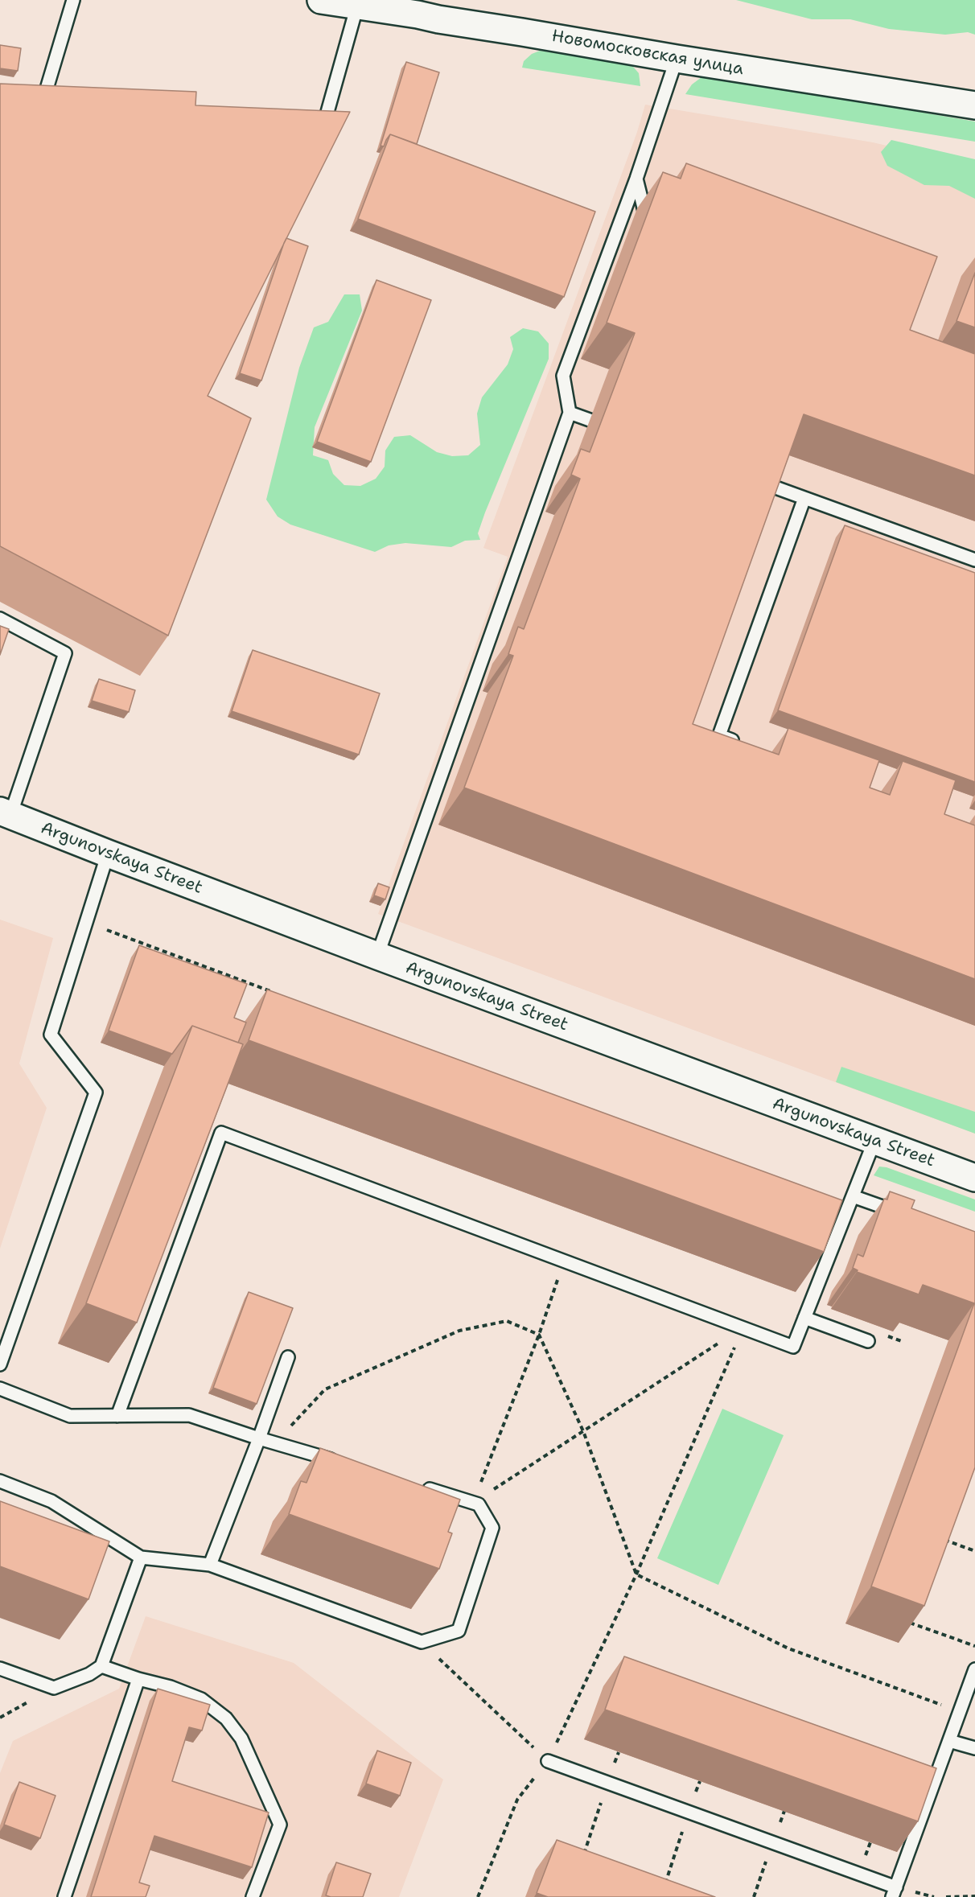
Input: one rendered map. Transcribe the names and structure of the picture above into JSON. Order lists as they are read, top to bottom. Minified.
{"streets":{"main road":["Новомосковская улица","Argunovskaya Street"]}}
